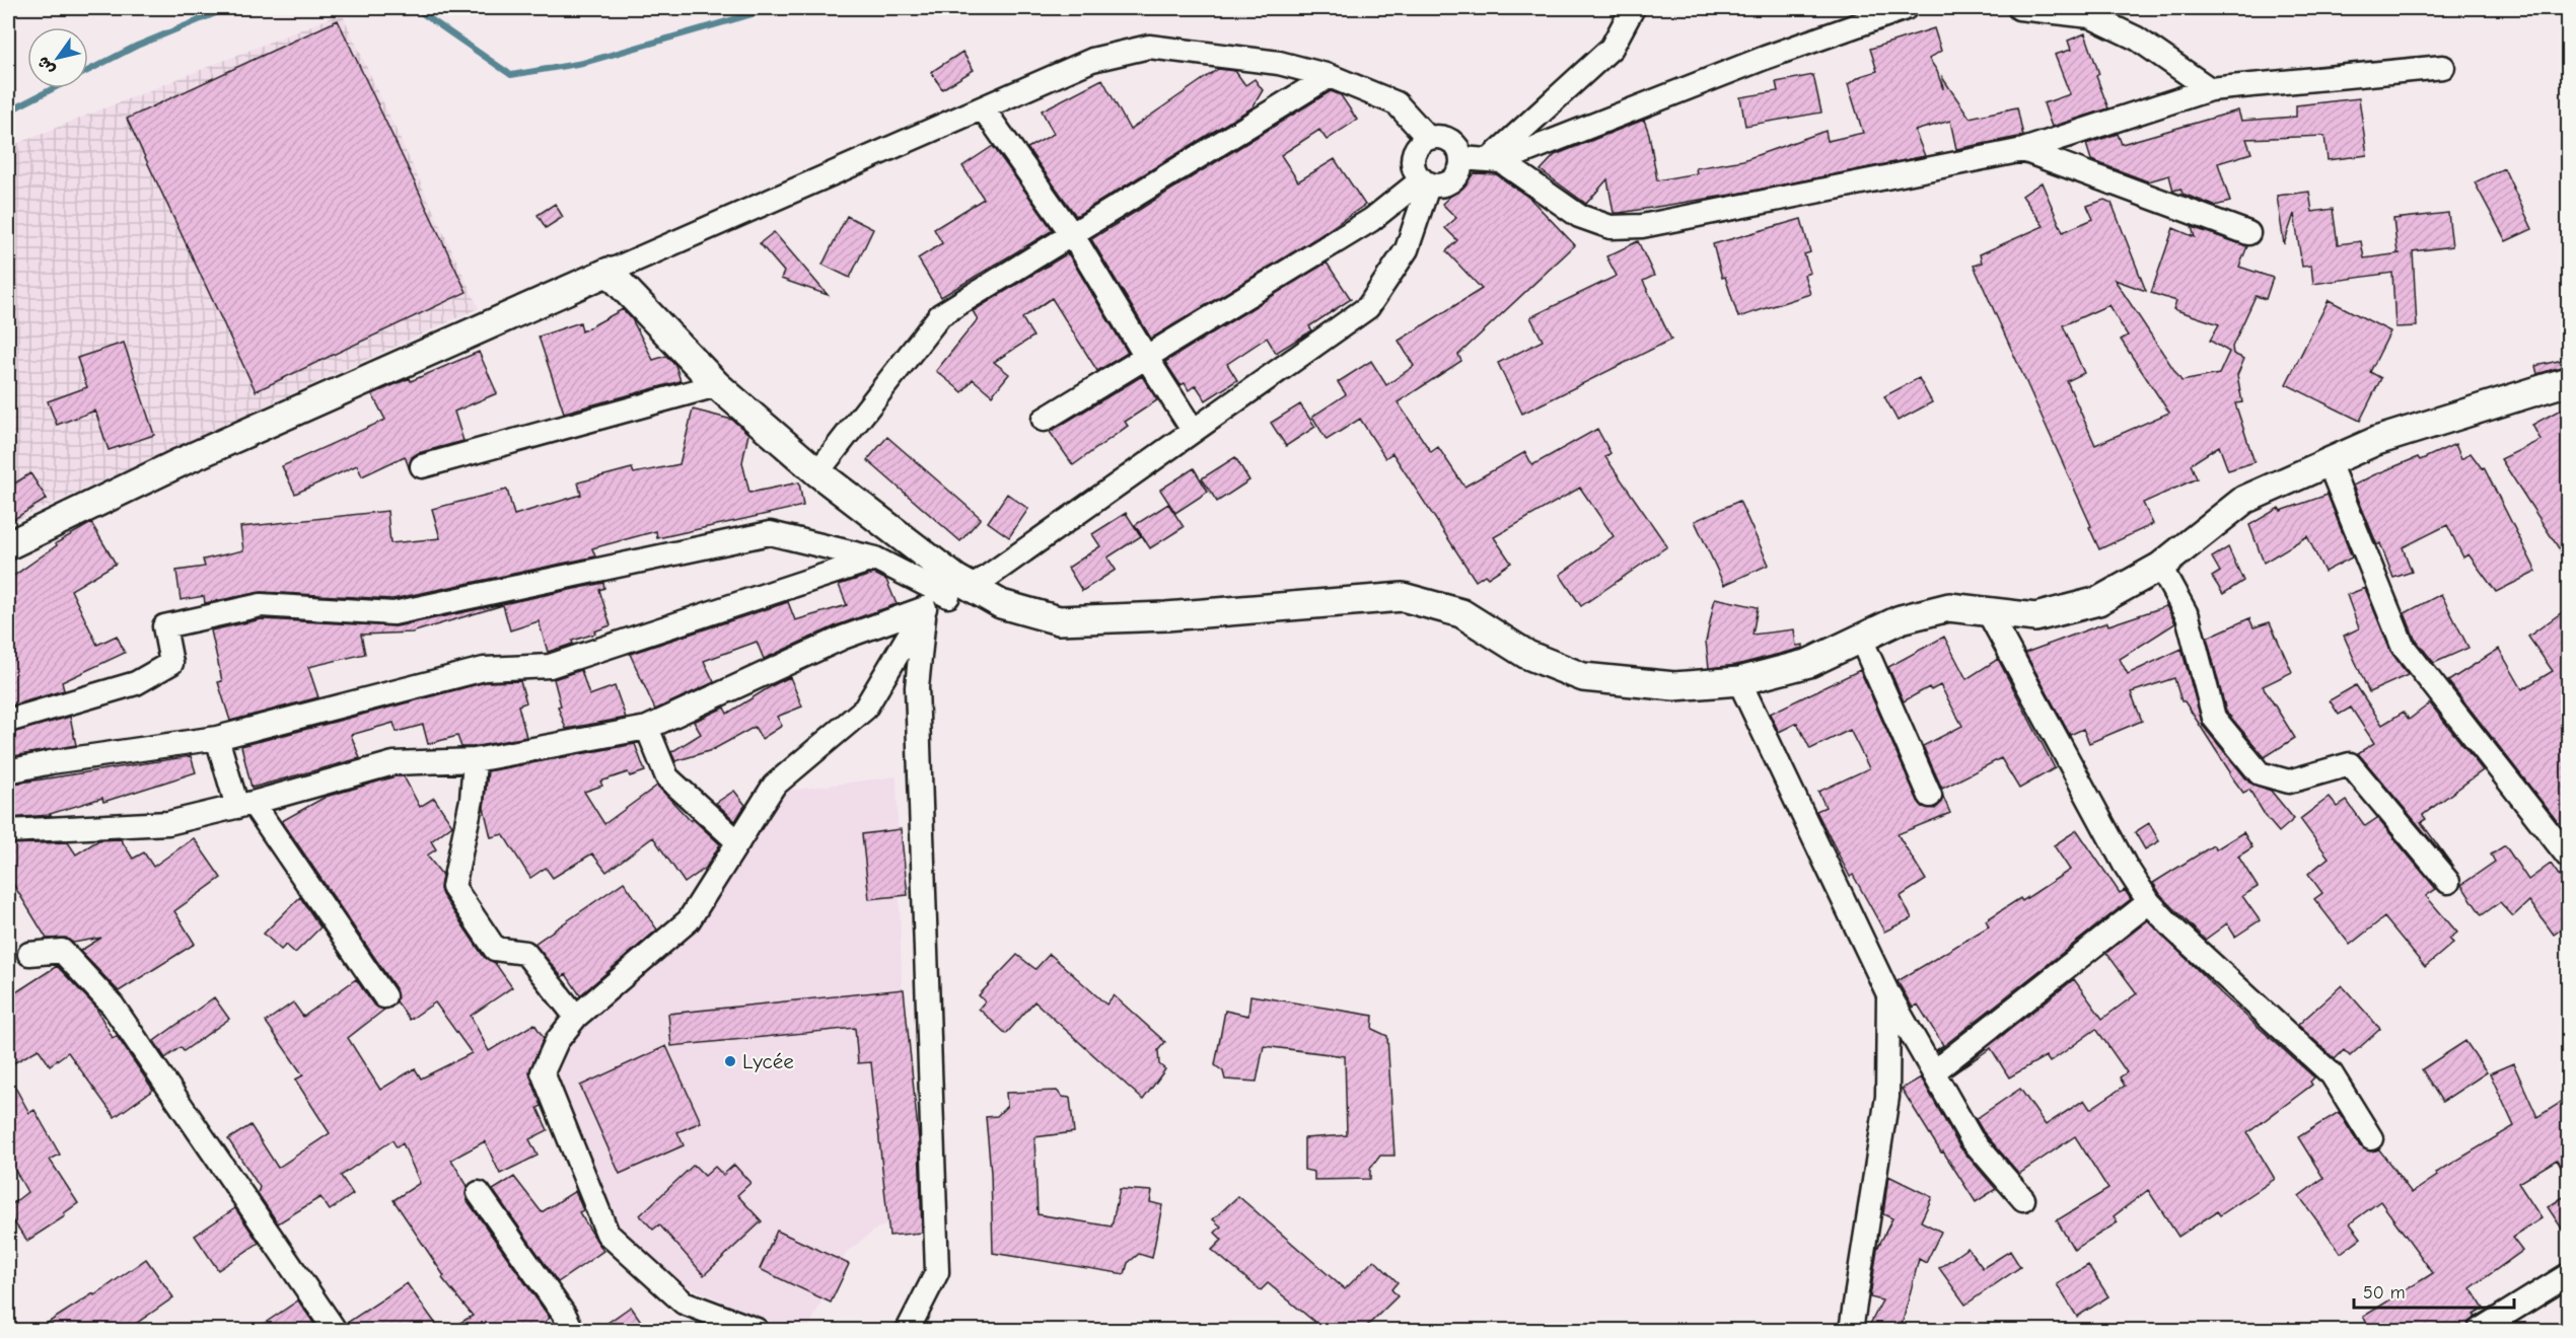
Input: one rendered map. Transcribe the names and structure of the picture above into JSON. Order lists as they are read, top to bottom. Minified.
{"places":["Lycée"],"scale_bar":"50 m","north":"bottom left"}
